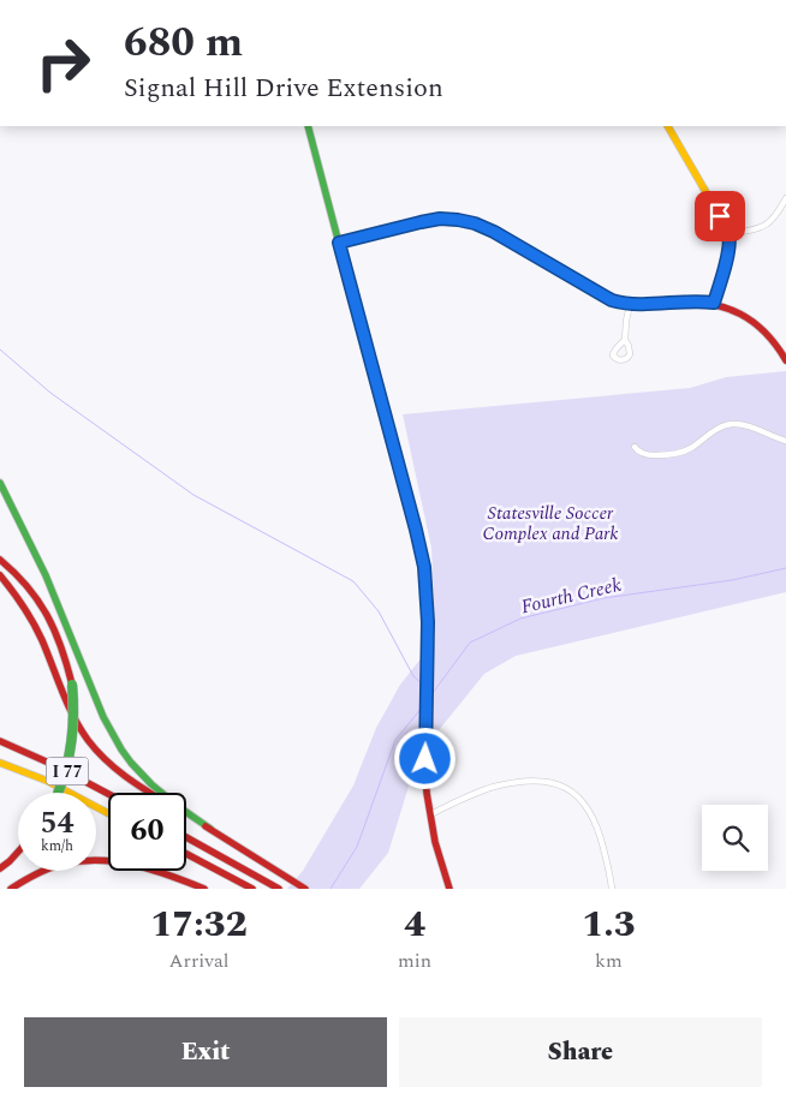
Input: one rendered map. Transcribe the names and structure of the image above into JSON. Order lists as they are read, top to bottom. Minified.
{"streets":{"main road":["I 77"]},"water":["Fourth Creek"],"parks":["Statesville Soccer Complex and Park"],"page":{"turn":["680 m","Signal Hill Drive Extension"],"speed":"54 km/h","limit":"60","eta":["17:32","Arrival","4","min","1.3","km"],"buttons":["Exit","Share"]}}
